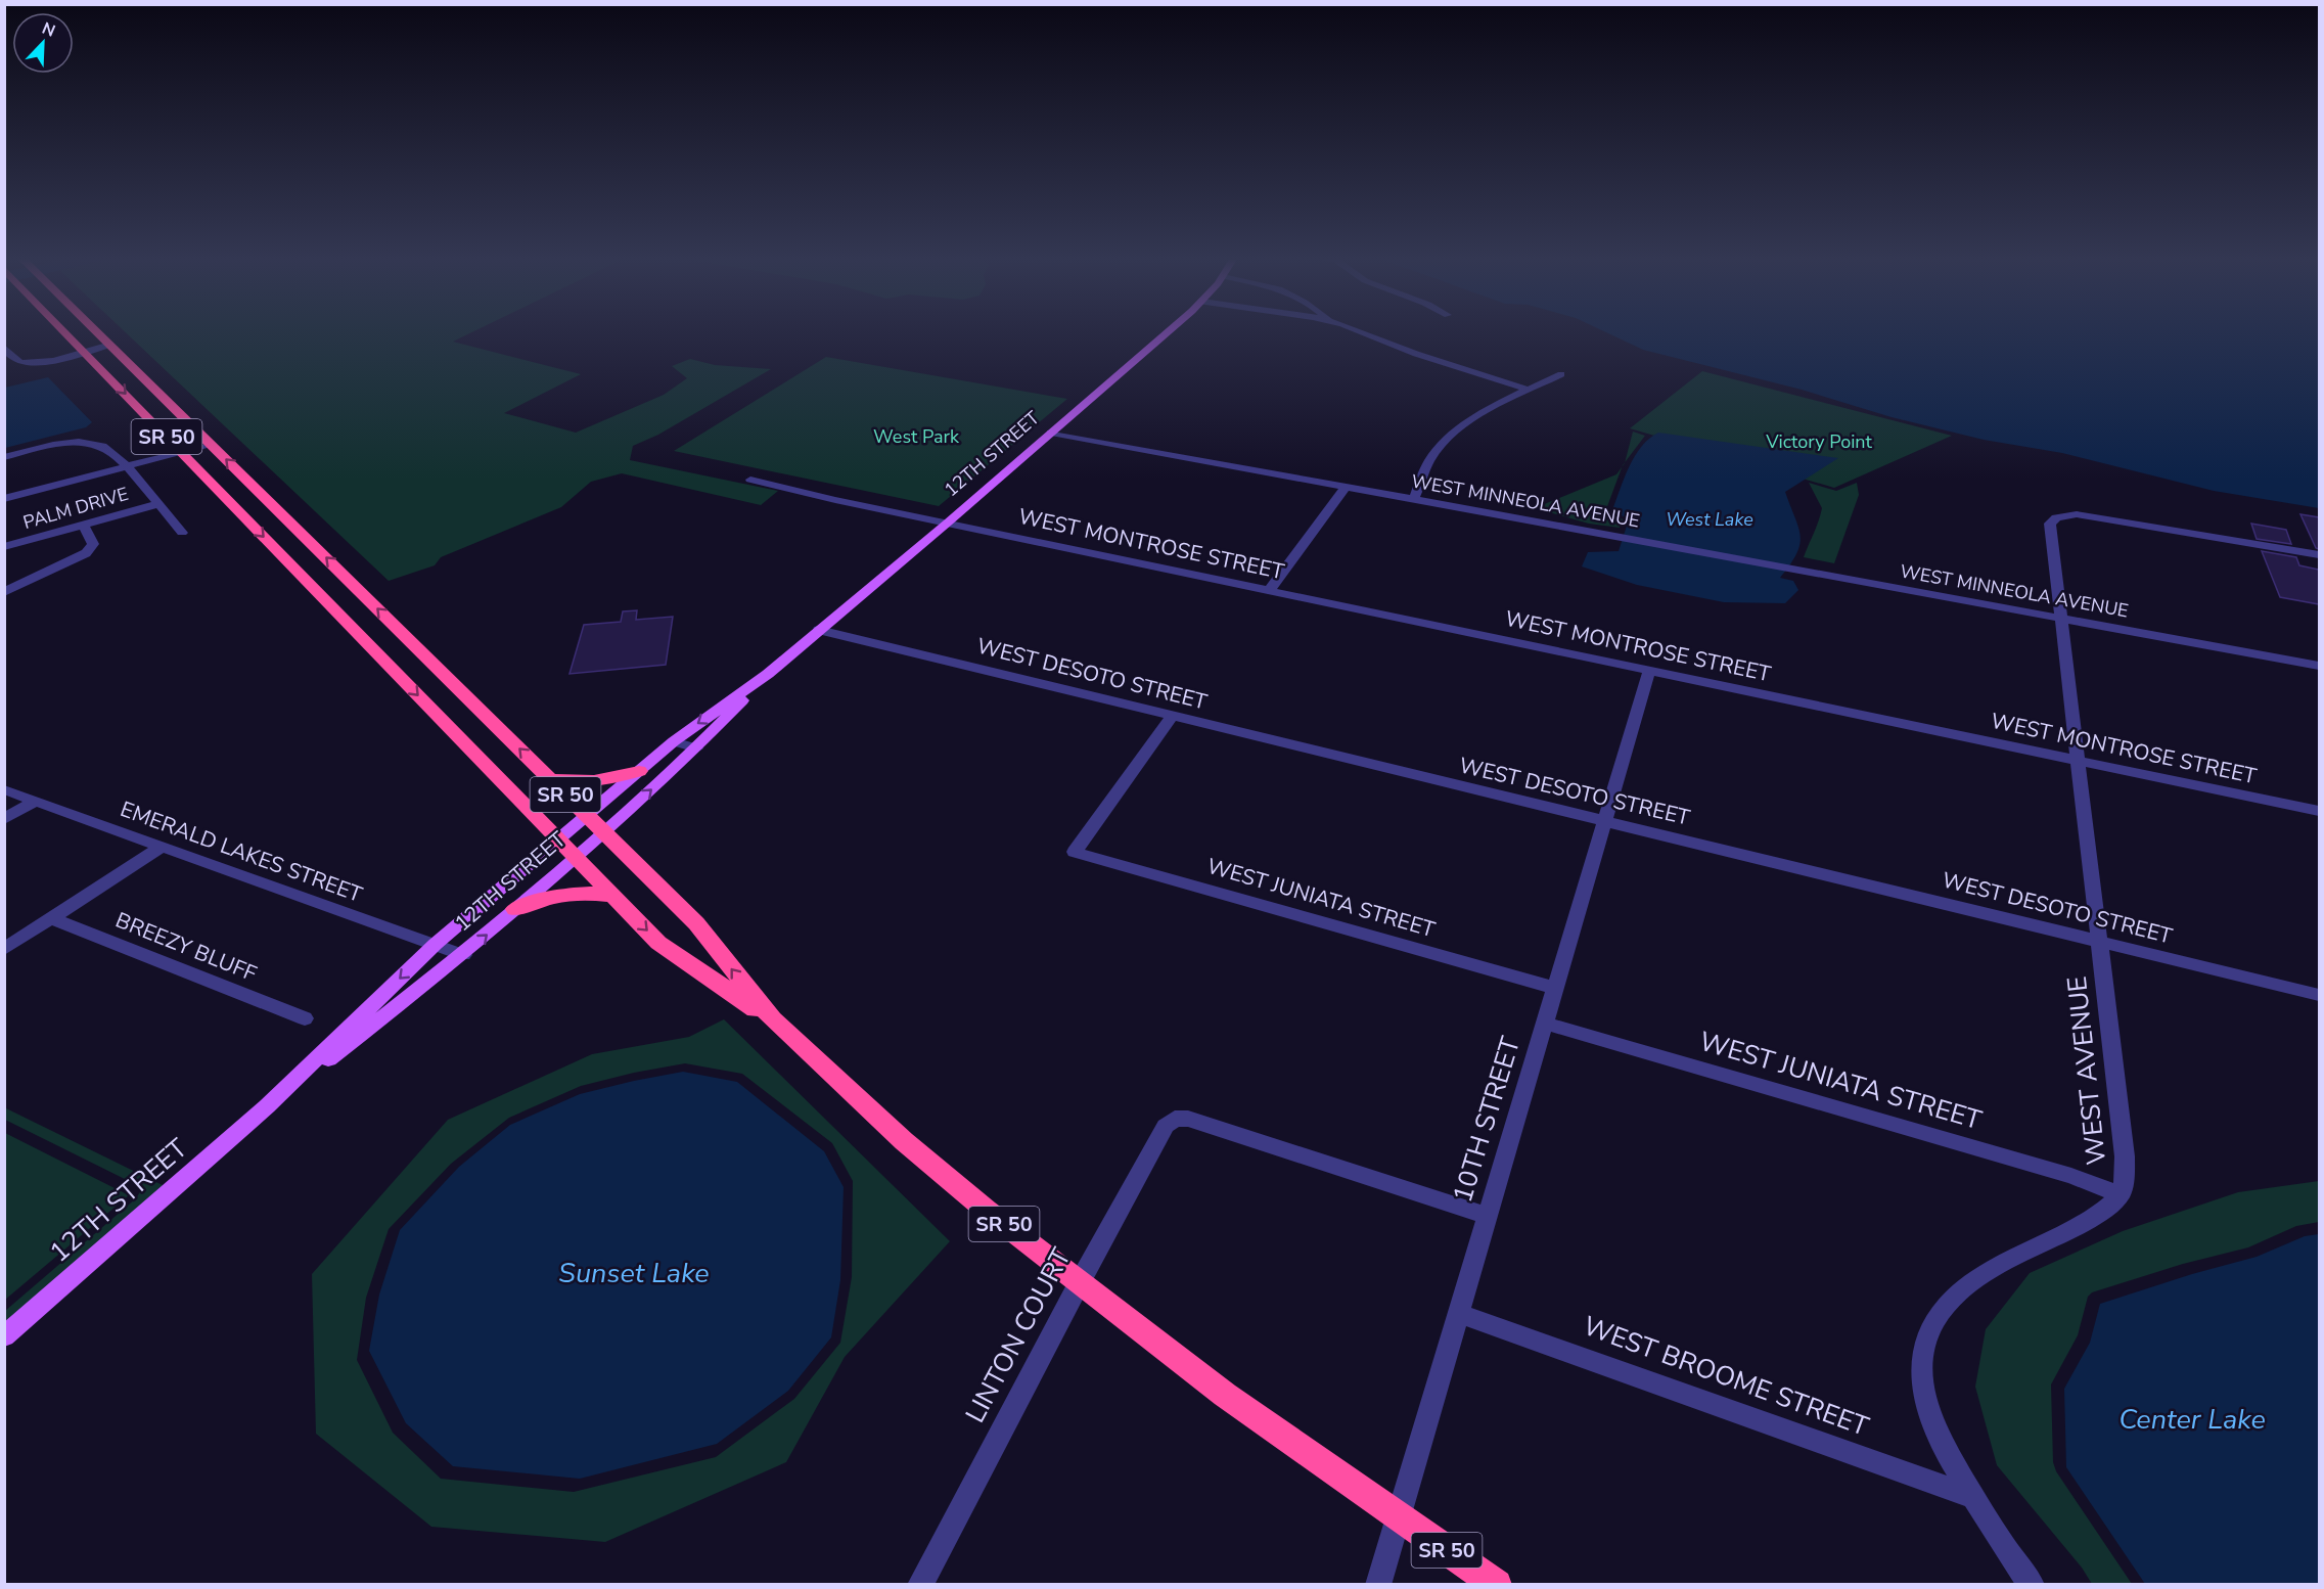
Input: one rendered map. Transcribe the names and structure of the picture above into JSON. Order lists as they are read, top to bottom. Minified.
{"streets":{"highway":["SR 50"],"main road":["12TH STREET"],"street":["WEST MINNEOLA AVENUE","PALM DRIVE","WEST MONTROSE STREET","WEST DESOTO STREET","EMERALD LAKES STREET","WEST JUNIATA STREET","BREEZY BLUFF","WEST AVENUE","10TH STREET","LINTON COURT","WEST BROOME STREET"]},"crossings":[["SR 50","12TH STREET"],["SR 50","10TH STREET"],["SR 50","LINTON COURT"],["12TH STREET","WEST MINNEOLA AVENUE"],["12TH STREET","WEST MONTROSE STREET"],["12TH STREET","WEST DESOTO STREET"],["12TH STREET","EMERALD LAKES STREET"],["WEST MINNEOLA AVENUE","WEST AVENUE"],["WEST MONTROSE STREET","WEST AVENUE"],["WEST MONTROSE STREET","10TH STREET"],["WEST DESOTO STREET","WEST JUNIATA STREET"],["WEST DESOTO STREET","WEST AVENUE"],["WEST DESOTO STREET","10TH STREET"],["WEST JUNIATA STREET","WEST AVENUE"],["WEST JUNIATA STREET","10TH STREET"],["10TH STREET","LINTON COURT"],["10TH STREET","WEST BROOME STREET"]],"water":["West Lake","Sunset Lake","Center Lake"],"parks":["West Park","Victory Point"],"north":"top right"}
